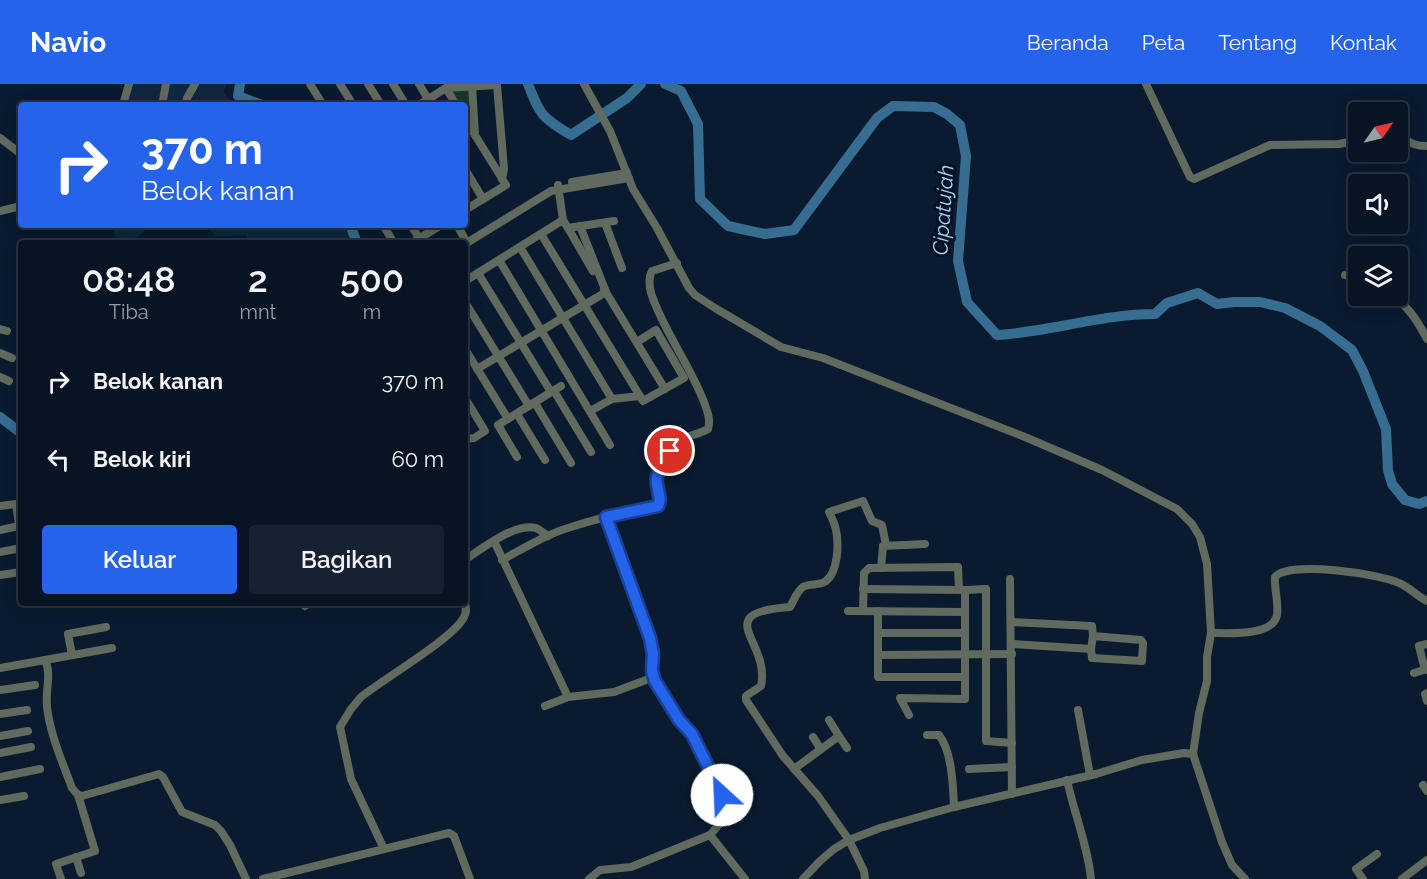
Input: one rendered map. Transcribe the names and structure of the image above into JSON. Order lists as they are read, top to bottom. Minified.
{"water":["Cipatujah"],"north":"top right","page":{"header":"Navio","nav":["Beranda","Peta","Tentang","Kontak"],"turn":["370 m","Belok kanan"],"eta":["08:48","Tiba","2","mnt","500","m"],"list":[{"name":"Belok kanan","value":"370 m"},{"name":"Belok kiri","value":"60 m"}],"buttons":["Keluar","Bagikan"]}}
